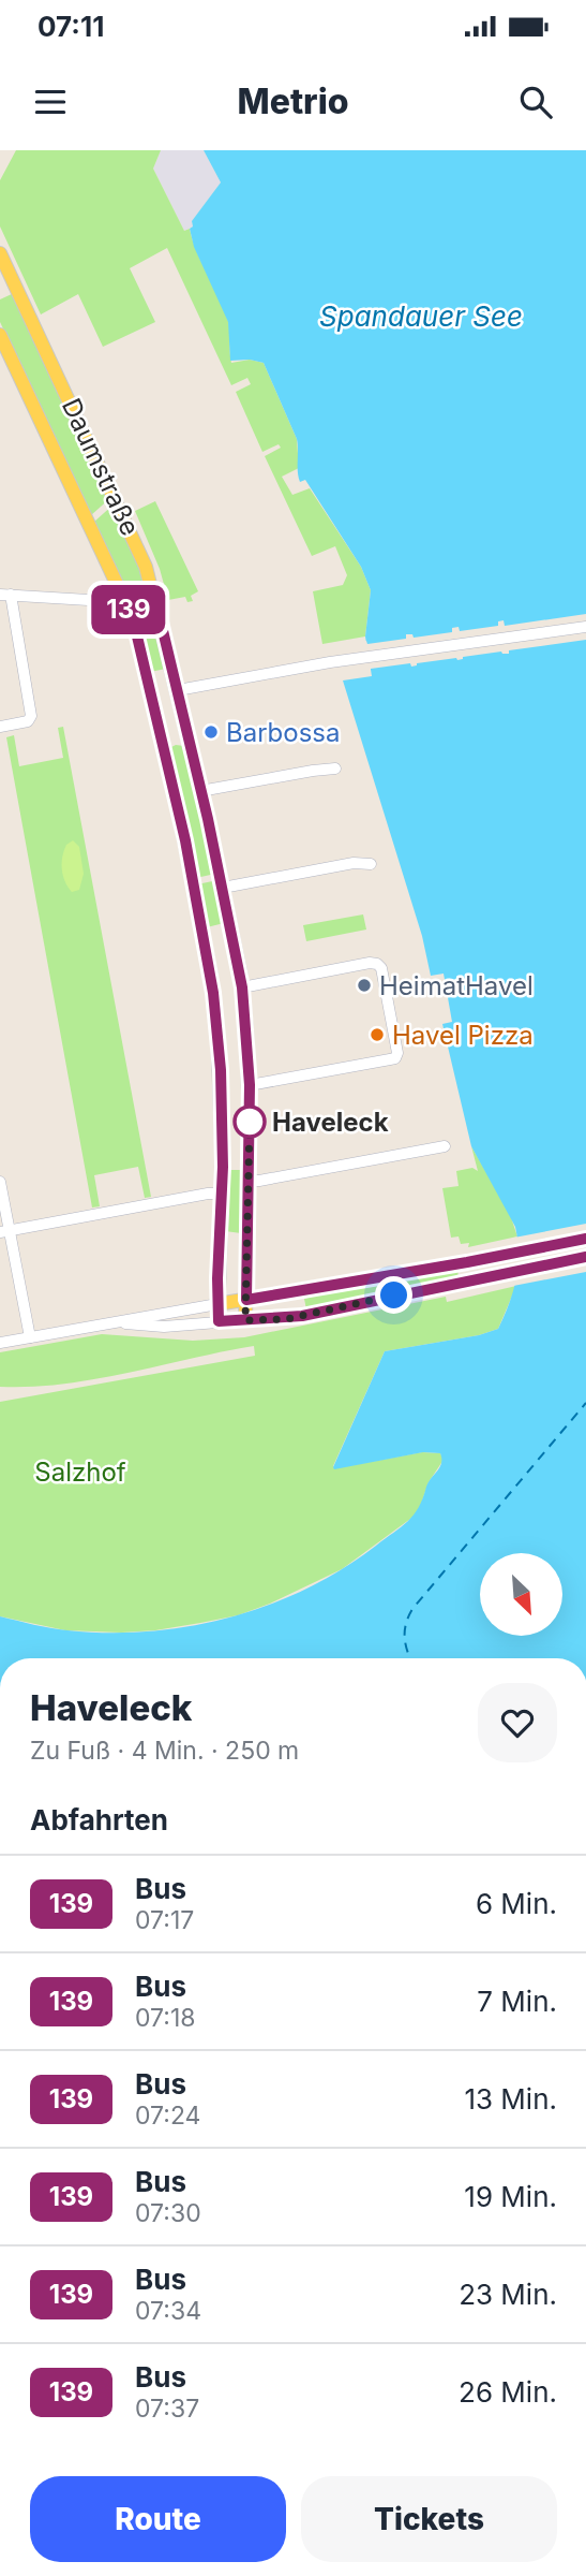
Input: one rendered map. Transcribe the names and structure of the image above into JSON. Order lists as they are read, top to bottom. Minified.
{"streets":{"main road":["Daumstraße"]},"water":["Spandauer See"],"parks":["Salzhof"],"places":["Barbossa","HeimatHavel","Havel Pizza","Haveleck"],"lines":["bus line 139"],"north":"bottom right","page":{"status":"07:11","header":"Metrio","on_map":"139","heading":[["Haveleck","Zu Fuß · 4 Min. · 250 m"],"Abfahrten"],"list":[{"mark":"139","name":"Bus","note":"07:17","value":"6 Min."},{"mark":"139","name":"Bus","note":"07:18","value":"7 Min."},{"mark":"139","name":"Bus","note":"07:24","value":"13 Min."},{"mark":"139","name":"Bus","note":"07:30","value":"19 Min."},{"mark":"139","name":"Bus","note":"07:34","value":"23 Min."},{"mark":"139","name":"Bus","note":"07:37","value":"26 Min."}],"buttons":["Route","Tickets"]}}
